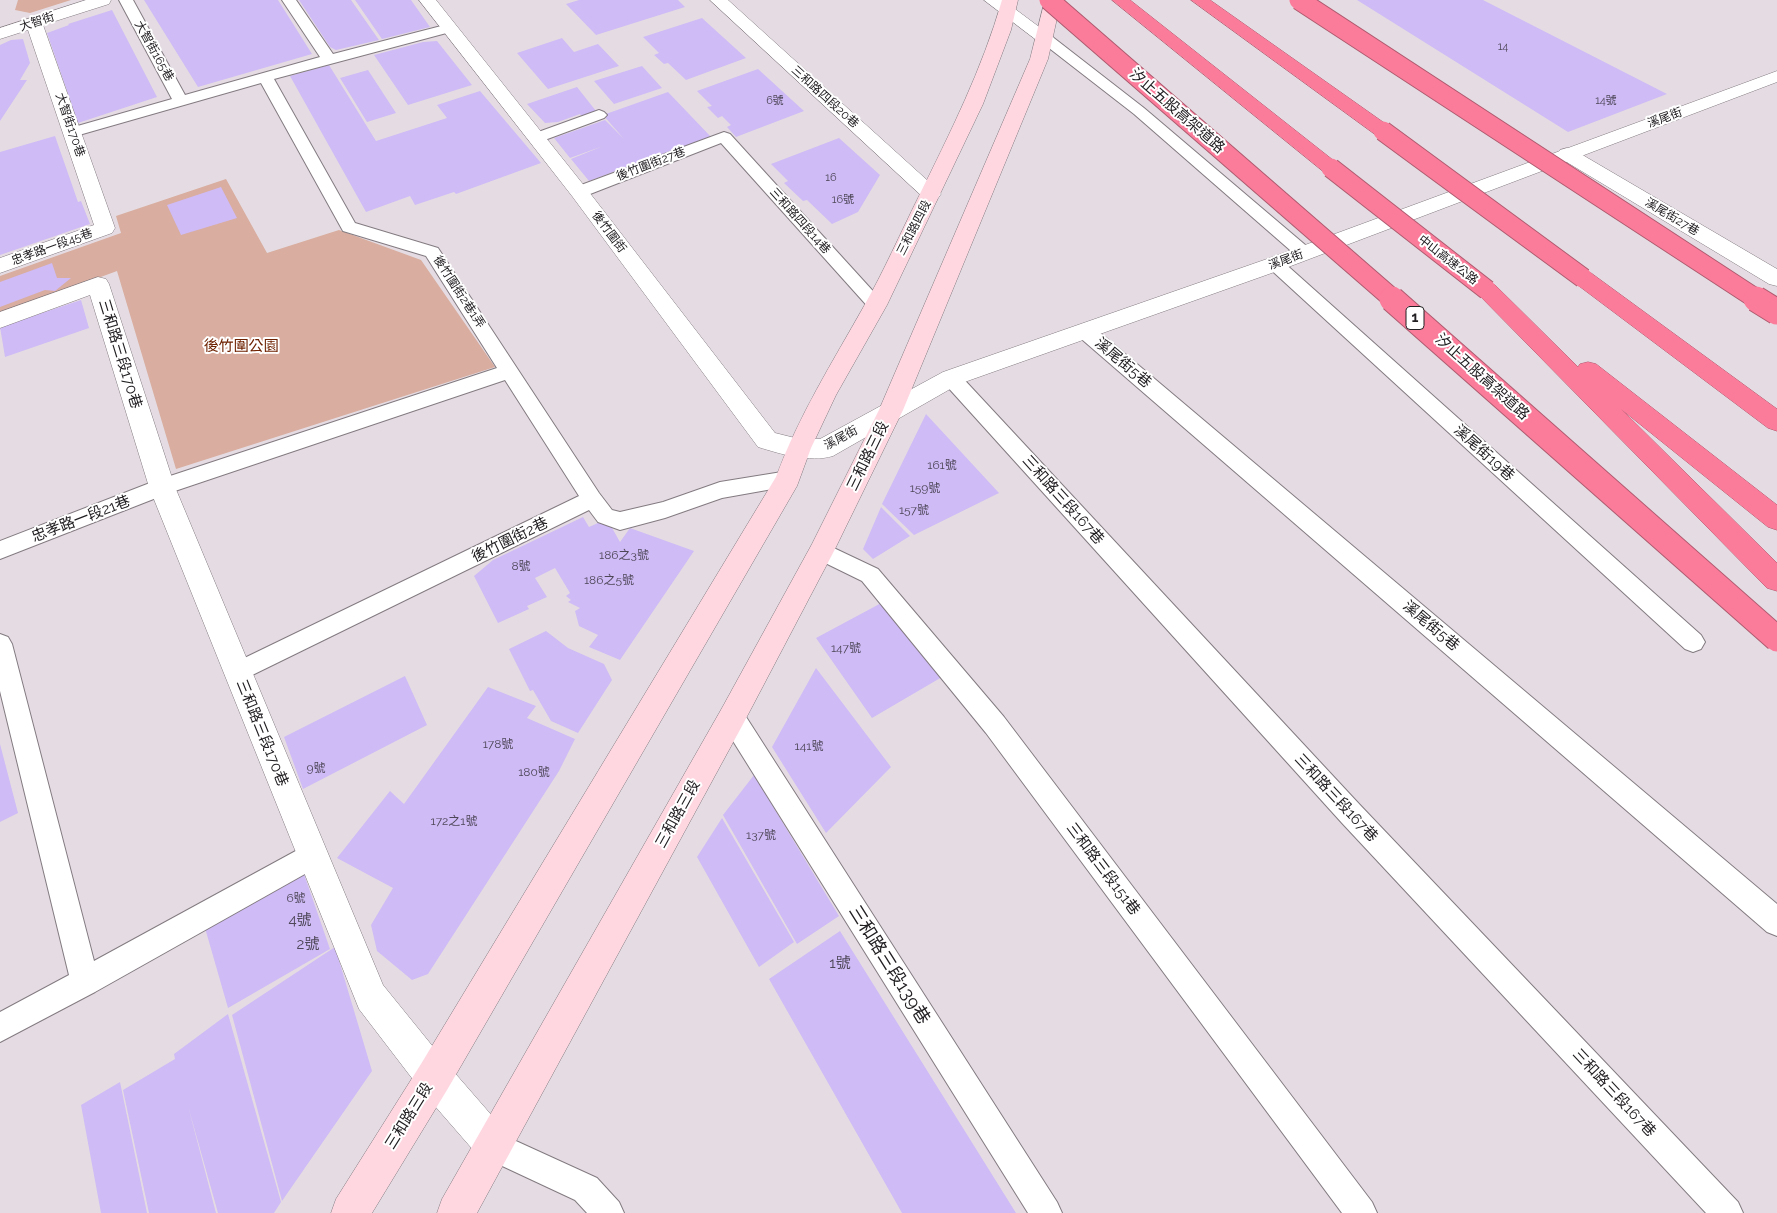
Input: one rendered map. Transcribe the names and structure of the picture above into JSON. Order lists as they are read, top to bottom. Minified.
{"streets":{"highway":["汐止五股高架道路","中山高速公路","1"],"main road":["三和路四段","三和路三段"],"street":["大智街","三和路四段20巷","溪尾街","大智街170巷","溪尾街27巷","後竹圍街","忠孝路一段45巷","三和路三段170巷"],"lane":["大智街165巷","後竹圍街27巷","三和路四段14巷","後竹圍街2巷1弄","溪尾街5巷","溪尾街19巷","三和路三段167巷","忠孝路一段21巷","後竹圍街2巷","三和路三段151巷","三和路三段139巷"]},"crossings":[["大智街","大智街170巷"],["三和路四段20巷","三和路四段"],["溪尾街","溪尾街27巷"],["溪尾街","三和路四段"],["溪尾街","後竹圍街"],["溪尾街","溪尾街5巷"],["溪尾街","溪尾街19巷"],["溪尾街","三和路三段"],["溪尾街","三和路三段167巷"],["大智街170巷","忠孝路一段45巷"],["後竹圍街27巷","三和路四段14巷"],["後竹圍街27巷","後竹圍街"],["三和路四段14巷","三和路四段"],["三和路四段","後竹圍街"],["三和路四段","三和路三段"],["後竹圍街","三和路三段"],["後竹圍街2巷1弄","忠孝路一段21巷"],["後竹圍街2巷1弄","後竹圍街2巷"],["三和路三段170巷","三和路三段"],["三和路三段170巷","忠孝路一段21巷"],["三和路三段170巷","後竹圍街2巷"],["三和路三段","三和路三段151巷"],["三和路三段","三和路三段139巷"]],"parks":["後竹圍公園"],"house_numbers":["14","6號","14號","16","16號","161號","159號","157號","186之3號","8號","186之5號","147號","178號","141號","9號","180號","172之1號","137號","6號","4號","2號","1號"]}
